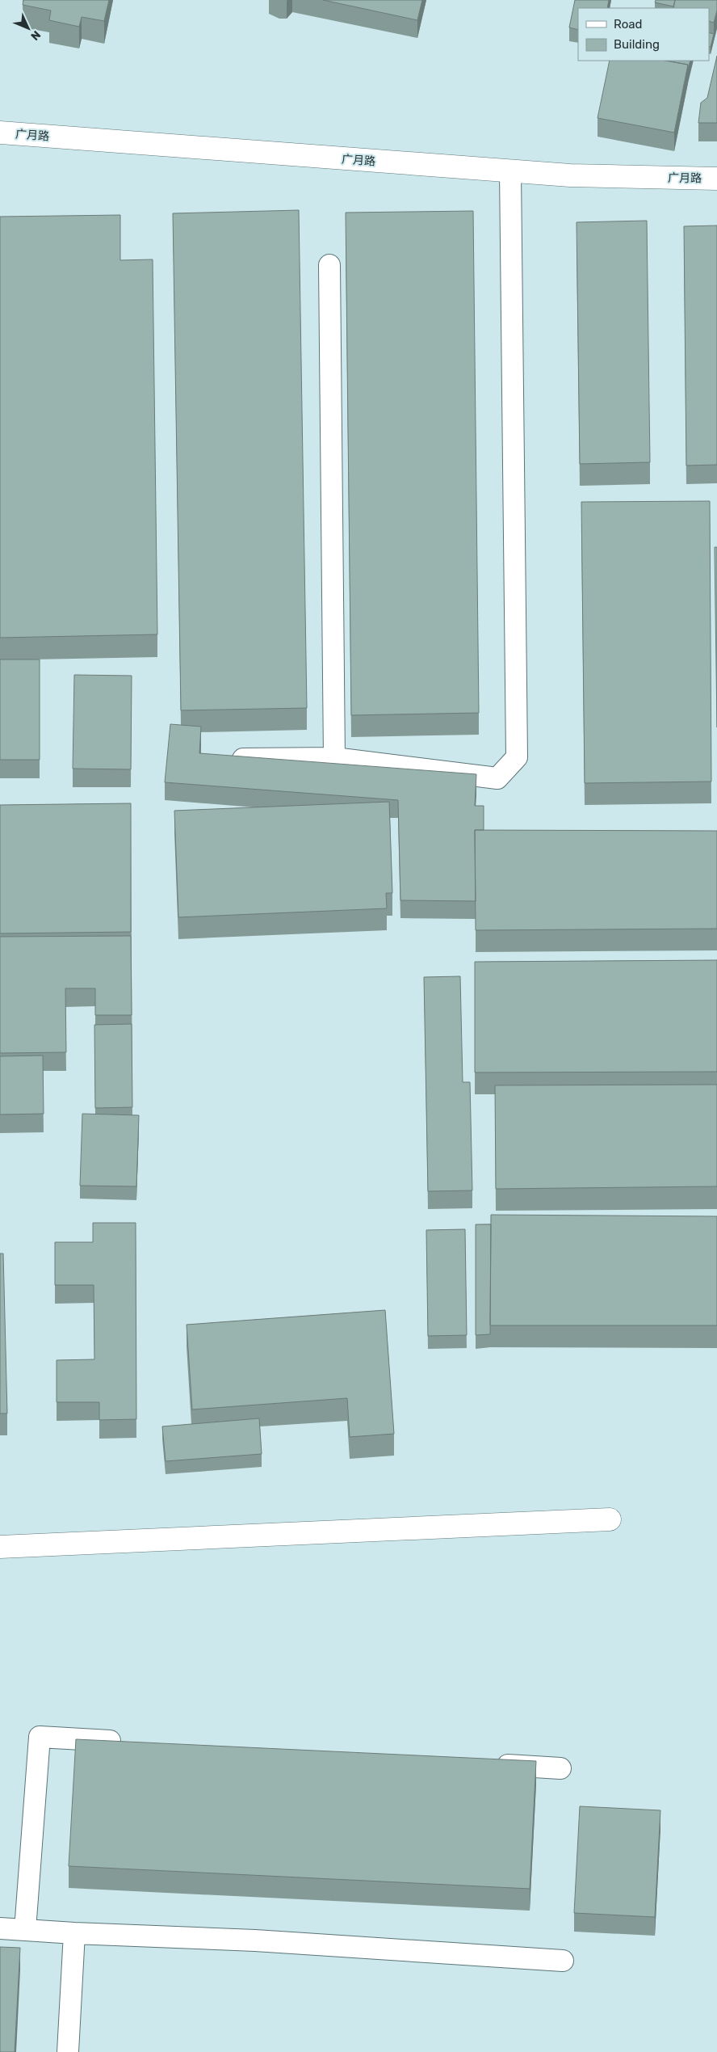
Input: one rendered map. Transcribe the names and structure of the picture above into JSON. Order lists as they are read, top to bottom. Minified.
{"streets":{"street":["广月路"]},"legend":["Road","Building"],"north":"bottom right"}
